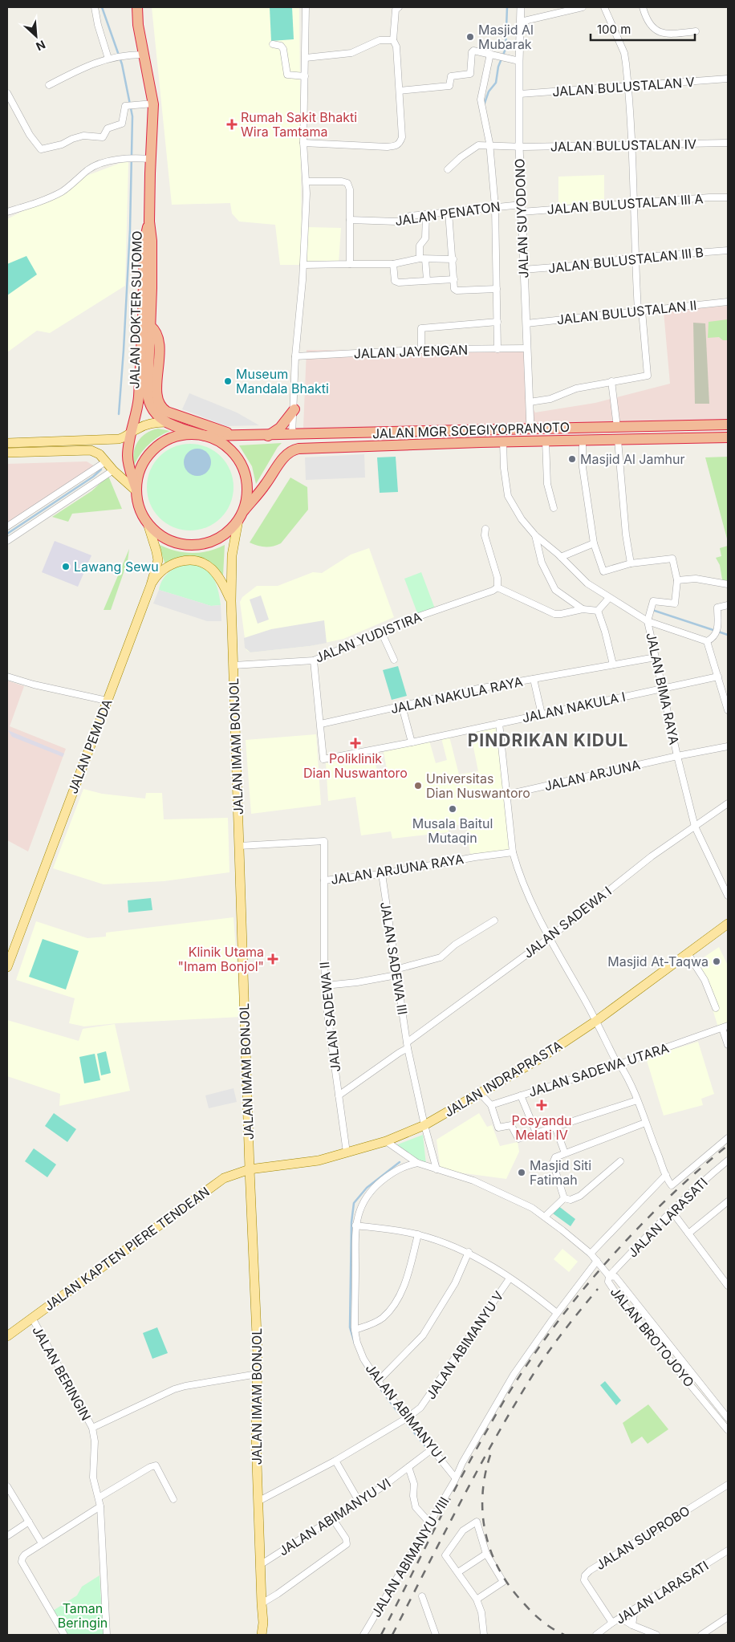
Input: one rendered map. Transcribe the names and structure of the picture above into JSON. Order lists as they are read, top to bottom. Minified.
{"streets":{"highway":["JALAN DOKTER SUTOMO","JALAN MGR SOEGIYOPRANOTO"],"main road":["JALAN PEMUDA","JALAN IMAM BONJOL","JALAN INDRAPRASTA","JALAN KAPTEN PIERE TENDEAN"],"street":["JALAN BULUSTALAN V","JALAN BULUSTALAN IV","JALAN BULUSTALAN III A","JALAN PENATON","JALAN SUYODONO","JALAN BULUSTALAN III B","JALAN BULUSTALAN II","JALAN JAYENGAN","JALAN YUDISTIRA","JALAN BIMA RAYA","JALAN NAKULA RAYA","JALAN NAKULA I","JALAN ARJUNA","JALAN ARJUNA RAYA","JALAN SADEWA I","JALAN SADEWA III","JALAN SADEWA II","JALAN SADEWA UTARA","JALAN LARASATI","JALAN BROTOJOYO","JALAN ABIMANYU V","JALAN BERINGIN","JALAN ABIMANYU I","JALAN ABIMANYU VI","JALAN SUPROBO","JALAN ABIMANYU VIII"]},"crossings":[["JALAN BULUSTALAN V","JALAN SUYODONO"],["JALAN BULUSTALAN IV","JALAN SUYODONO"],["JALAN BULUSTALAN III A","JALAN PENATON"],["JALAN BULUSTALAN III A","JALAN SUYODONO"],["JALAN PENATON","JALAN SUYODONO"],["JALAN SUYODONO","JALAN BULUSTALAN III B"],["JALAN SUYODONO","JALAN BULUSTALAN II"],["JALAN SUYODONO","JALAN JAYENGAN"],["JALAN SUYODONO","JALAN MGR SOEGIYOPRANOTO"],["JALAN DOKTER SUTOMO","JALAN MGR SOEGIYOPRANOTO"],["JALAN DOKTER SUTOMO","JALAN PEMUDA"],["JALAN DOKTER SUTOMO","JALAN IMAM BONJOL"],["JALAN MGR SOEGIYOPRANOTO","JALAN BIMA RAYA"],["JALAN MGR SOEGIYOPRANOTO","JALAN PEMUDA"],["JALAN MGR SOEGIYOPRANOTO","JALAN IMAM BONJOL"],["JALAN YUDISTIRA","JALAN IMAM BONJOL"],["JALAN BIMA RAYA","JALAN NAKULA RAYA"],["JALAN BIMA RAYA","JALAN NAKULA I"],["JALAN BIMA RAYA","JALAN ARJUNA"],["JALAN BIMA RAYA","JALAN SADEWA I"],["JALAN NAKULA RAYA","JALAN NAKULA I"],["JALAN PEMUDA","JALAN IMAM BONJOL"],["JALAN IMAM BONJOL","JALAN ARJUNA RAYA"],["JALAN IMAM BONJOL","JALAN INDRAPRASTA"],["JALAN IMAM BONJOL","JALAN KAPTEN PIERE TENDEAN"],["JALAN IMAM BONJOL","JALAN ABIMANYU V"],["JALAN IMAM BONJOL","JALAN BERINGIN"],["JALAN IMAM BONJOL","JALAN ABIMANYU VI"],["JALAN ARJUNA RAYA","JALAN SADEWA III"],["JALAN ARJUNA RAYA","JALAN SADEWA II"],["JALAN SADEWA I","JALAN SADEWA III"],["JALAN SADEWA I","JALAN SADEWA II"],["JALAN SADEWA III","JALAN INDRAPRASTA"],["JALAN SADEWA II","JALAN INDRAPRASTA"],["JALAN INDRAPRASTA","JALAN KAPTEN PIERE TENDEAN"],["JALAN LARASATI","JALAN BROTOJOYO"],["JALAN LARASATI","JALAN SUPROBO"],["JALAN KAPTEN PIERE TENDEAN","JALAN BERINGIN"],["JALAN ABIMANYU V","JALAN ABIMANYU I"],["JALAN ABIMANYU I","JALAN ABIMANYU VI"],["JALAN ABIMANYU I","JALAN ABIMANYU VIII"]],"districts":["PINDRIKAN KIDUL"],"parks":["Taman Beringin"],"places":{"other":["Masjid Al Mubarak","Museum Mandala Bhakti","Masjid Al Jamhur","Lawang Sewu","Universitas Dian Nuswantoro","Musala Baitul Mutaqin","Masjid At-Taqwa","Masjid Siti Fatimah"],"health":["Rumah Sakit Bhakti Wira Tamtama","Poliklinik Dian Nuswantoro","Klinik Utama \"Imam Bonjol\"","Posyandu Melati IV"]},"scale_bar":"100 m","north":"bottom right"}
